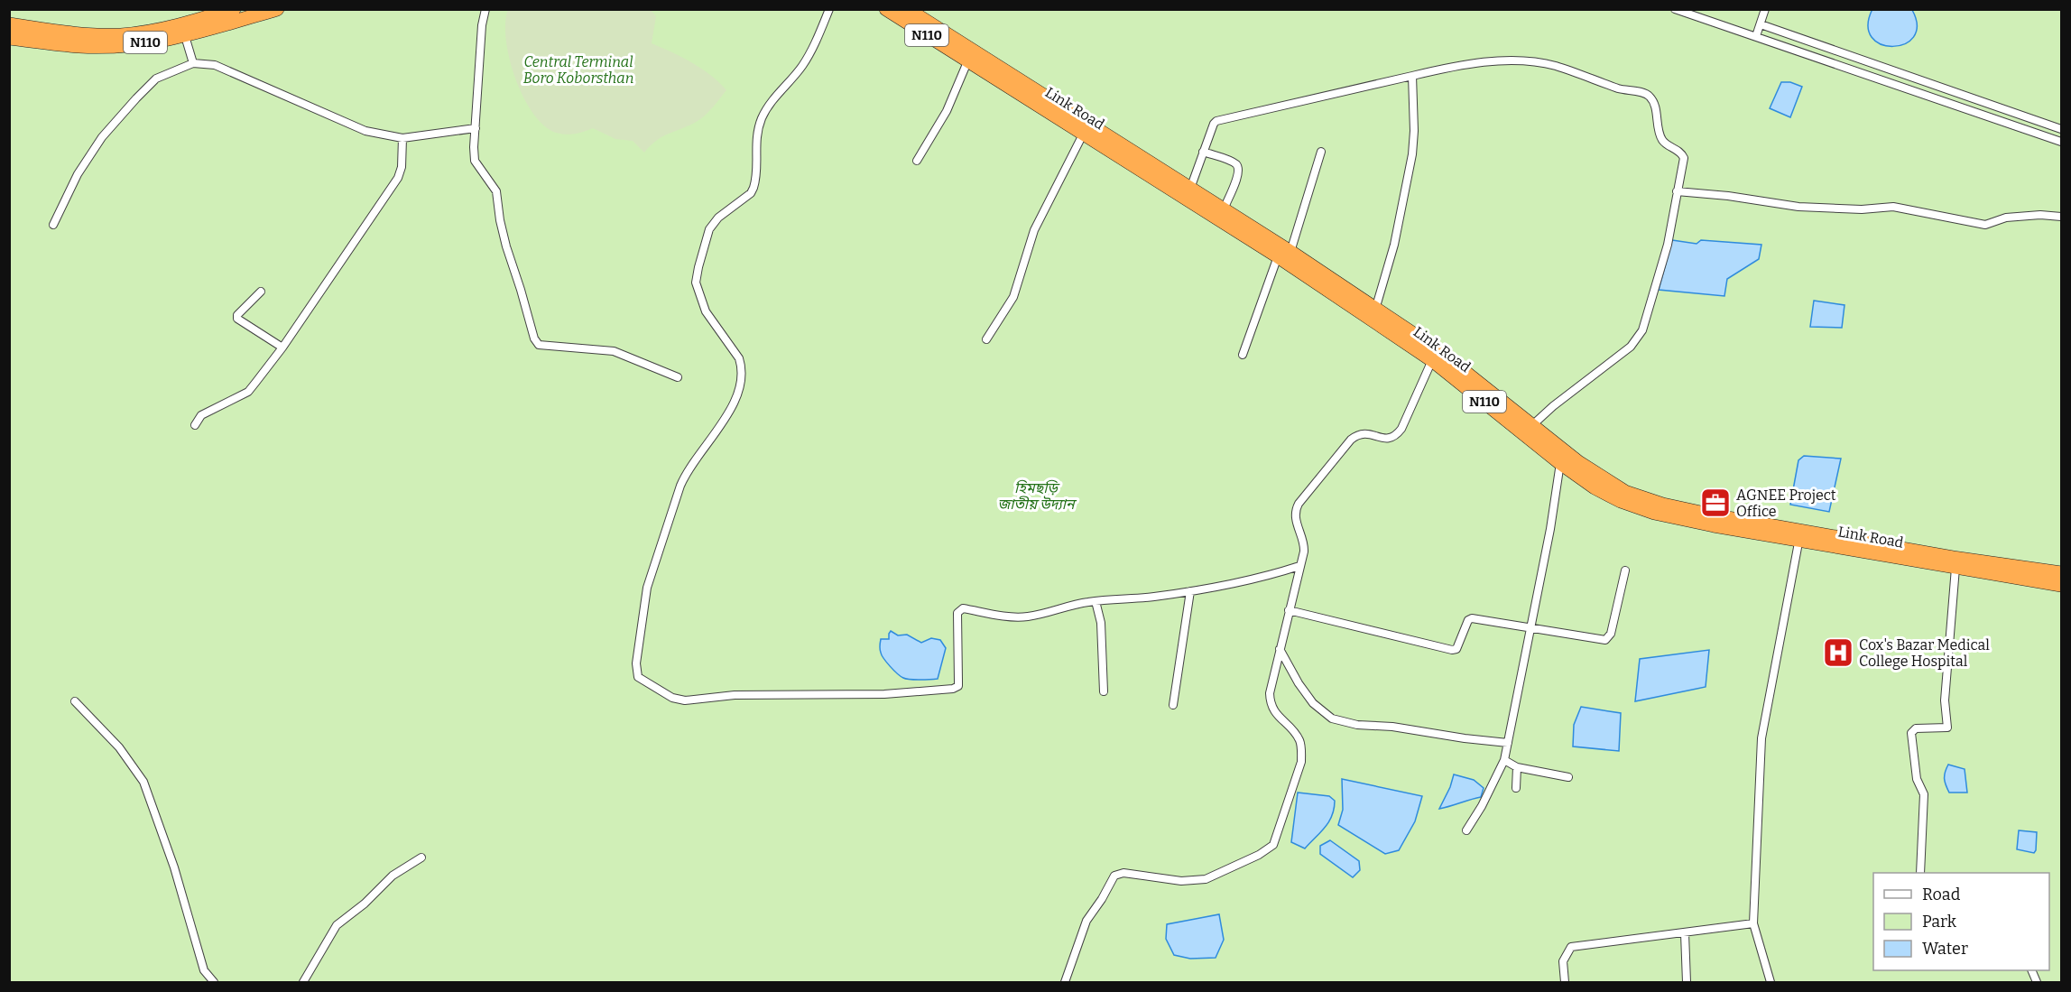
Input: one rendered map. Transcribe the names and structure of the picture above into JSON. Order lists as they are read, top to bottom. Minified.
{"streets":{"highway":["N110","Link Road"]},"parks":["Central Terminal Boro Koborsthan","হিমছড়ি জাতীয় উদ্যান"],"places":{"office":["AGNEE Project Office"],"hospital":["Cox's Bazar Medical College Hospital"]},"legend":["Road","Park","Water"]}
